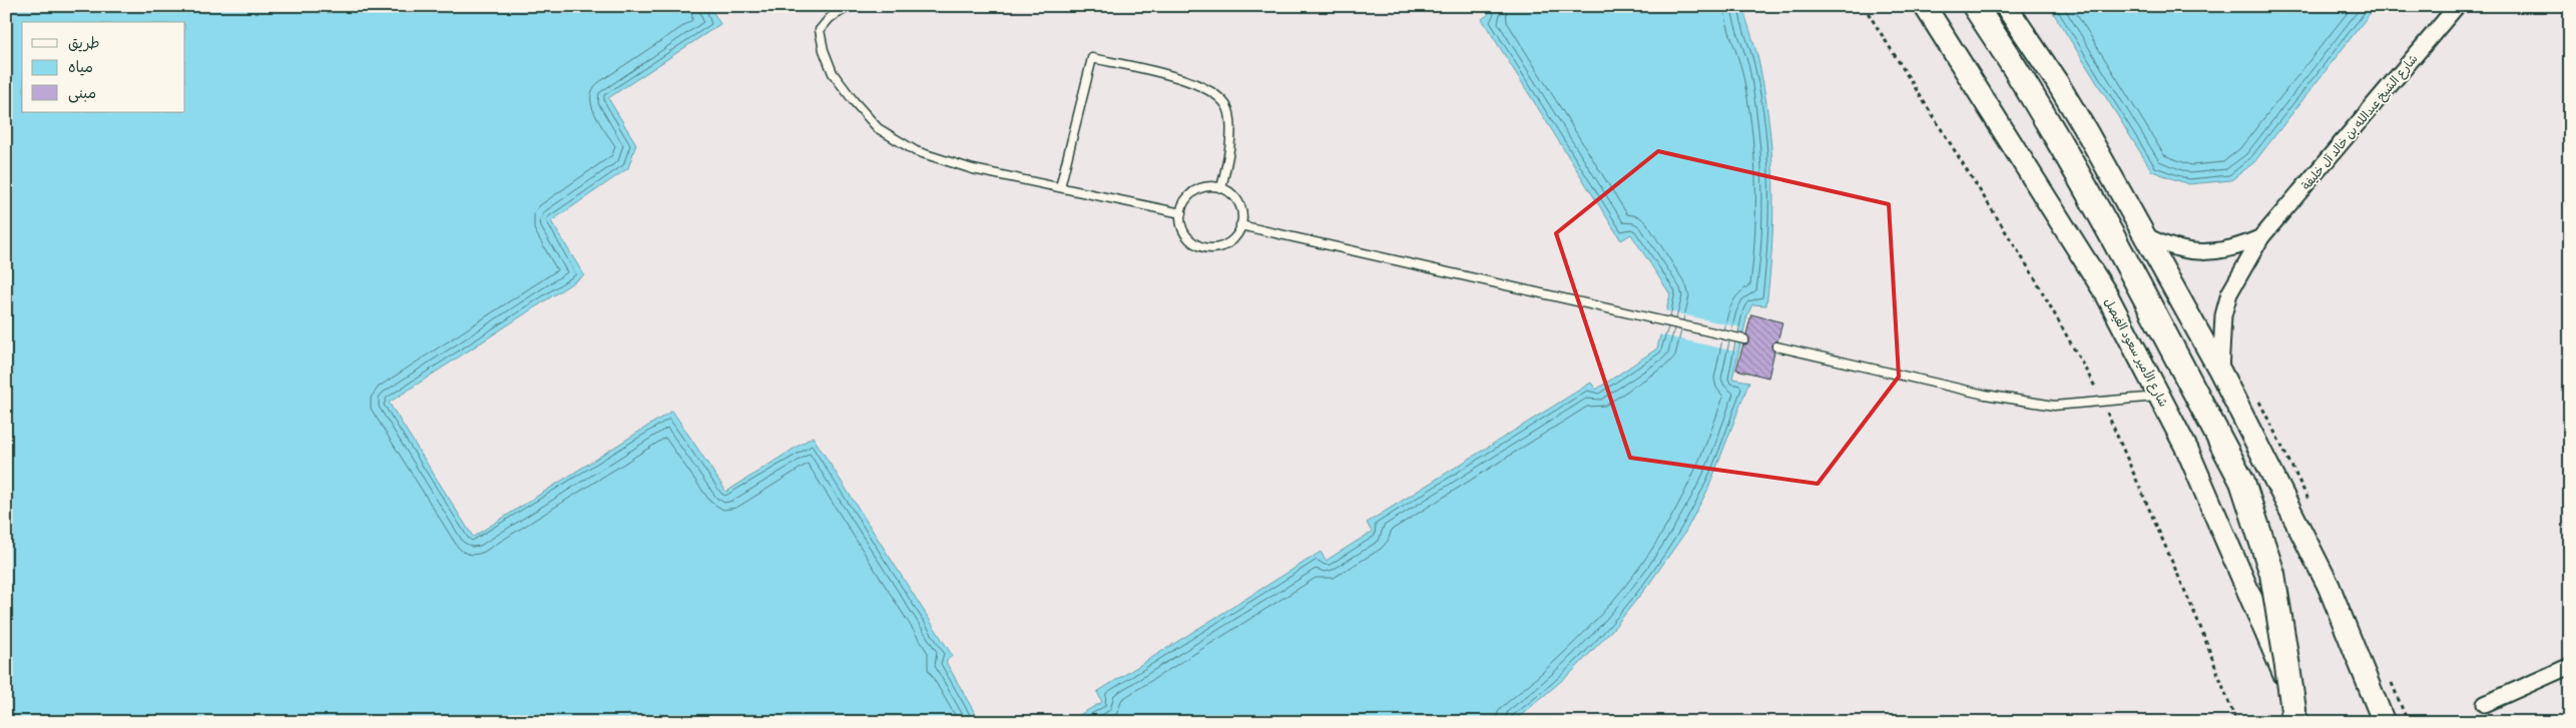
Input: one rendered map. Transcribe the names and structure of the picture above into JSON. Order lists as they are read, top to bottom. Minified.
{"streets":{"street":["شارع الشيخ عبدالله بن خالد آل خليفة","شارع الأمير سعود الفيصل"]},"legend":["طريق","مياه","مبنى"]}
